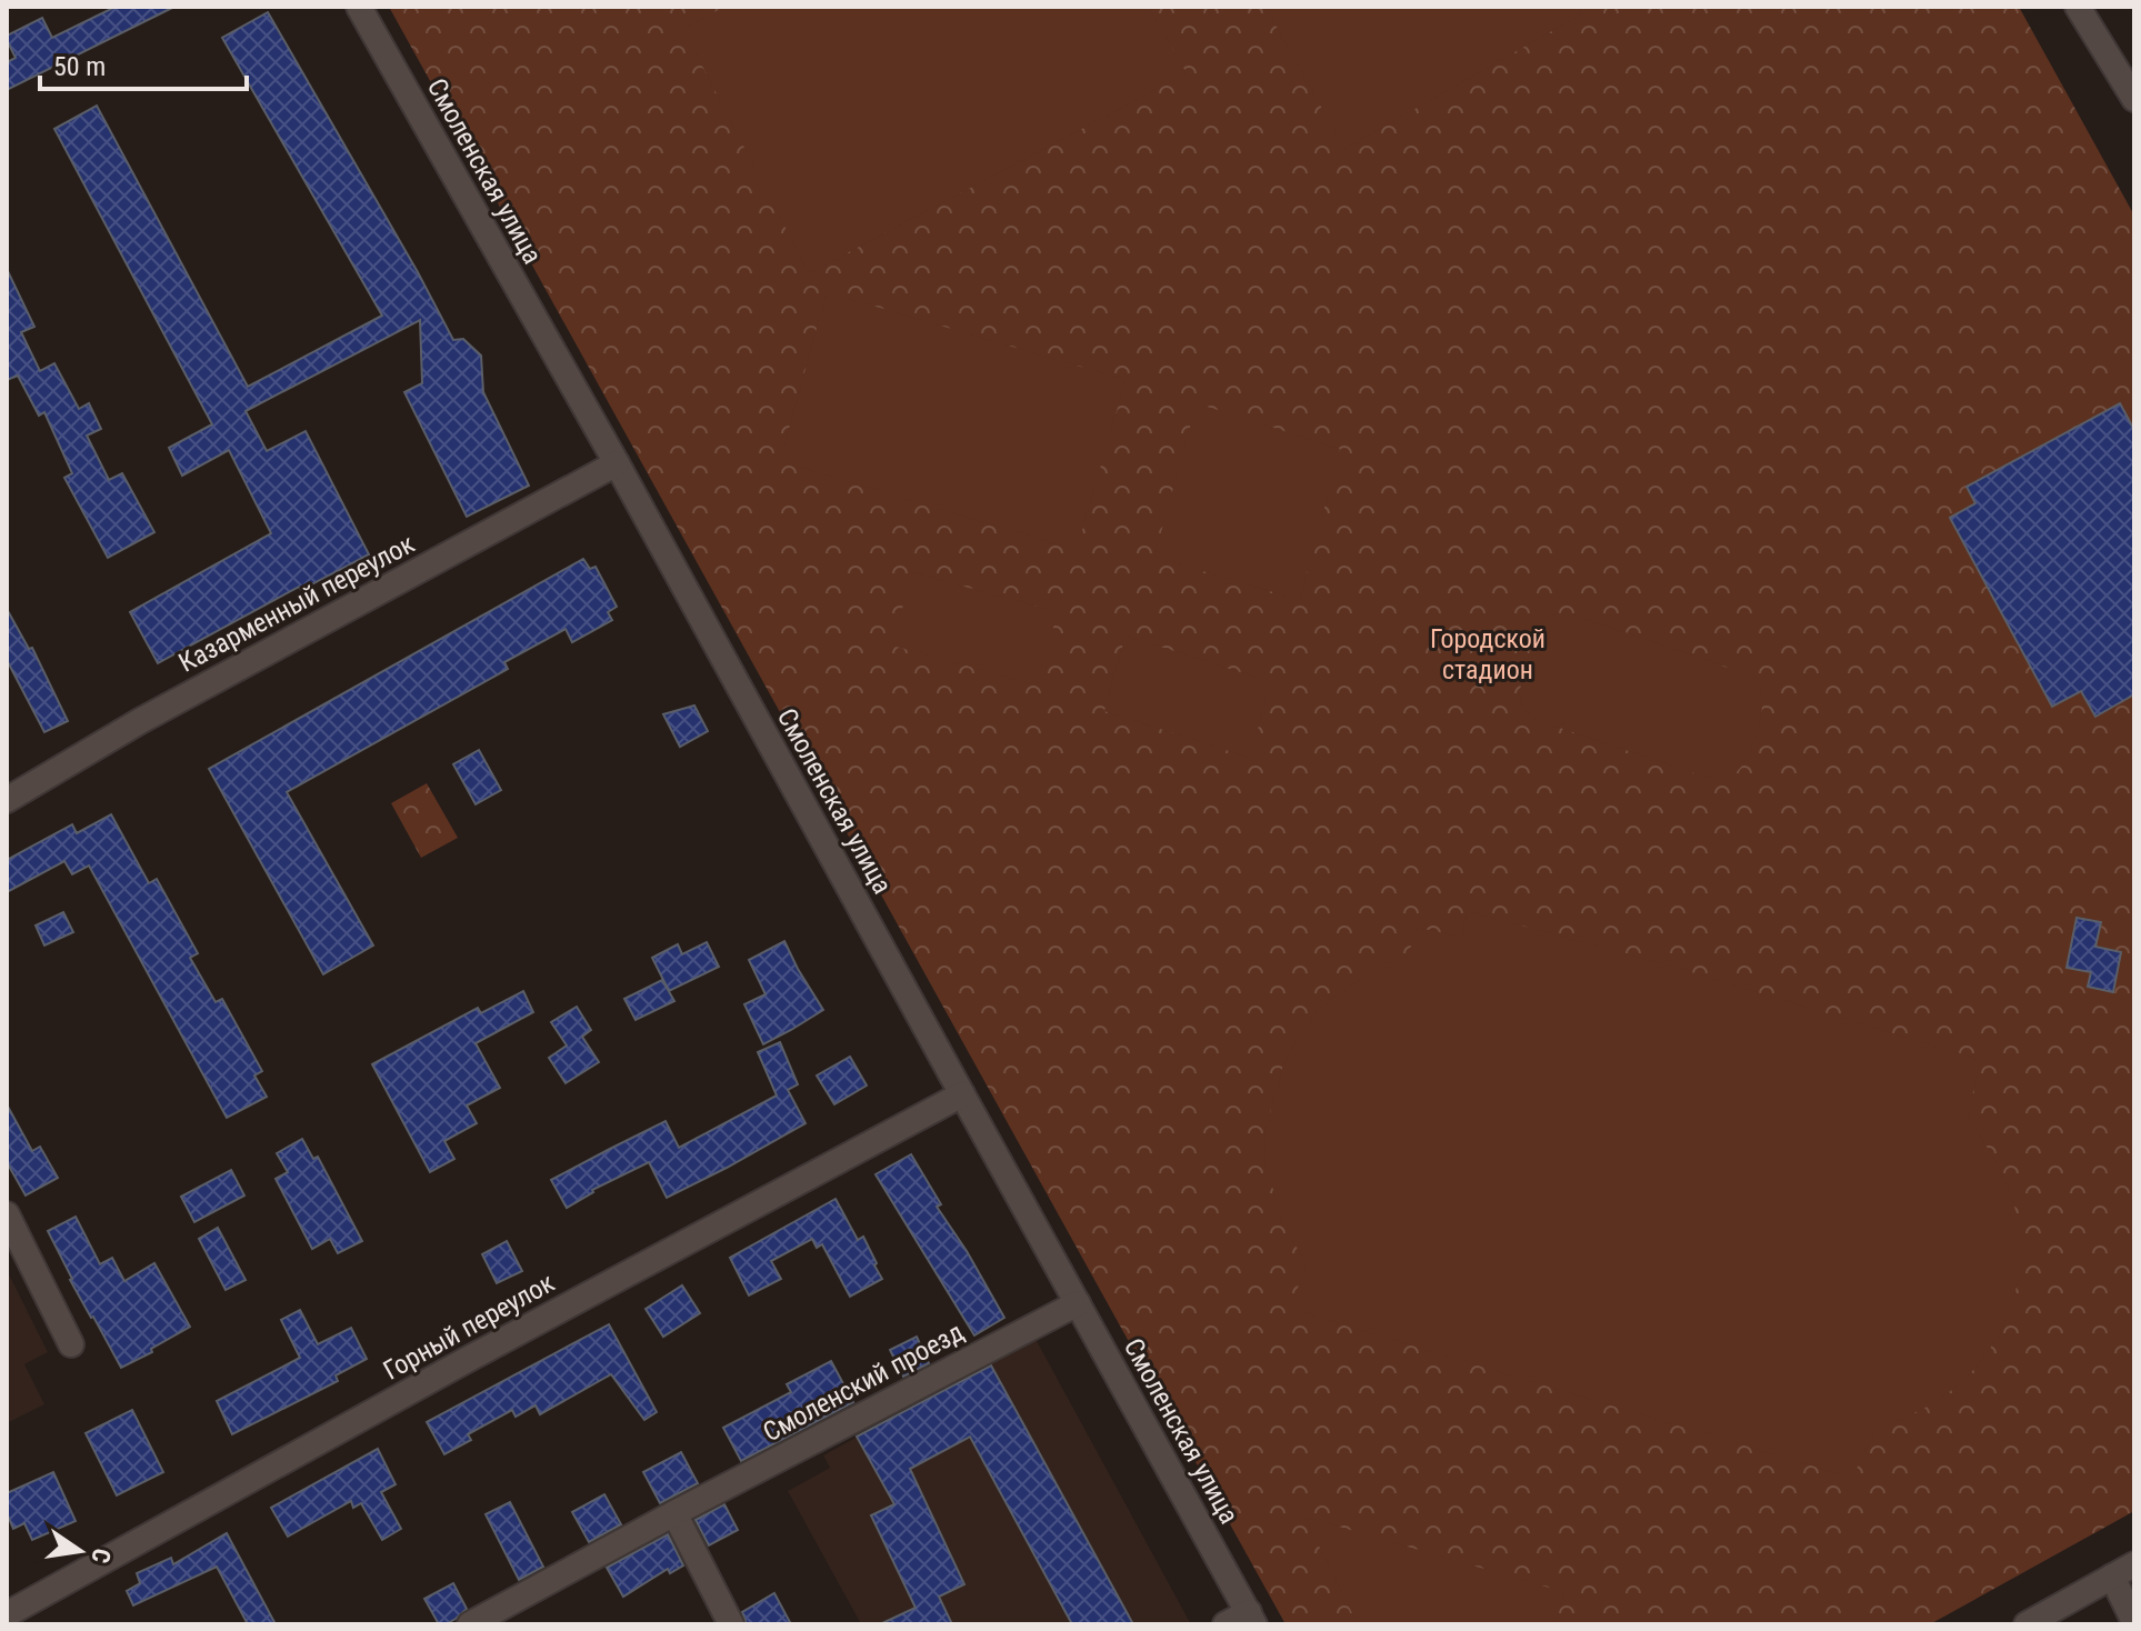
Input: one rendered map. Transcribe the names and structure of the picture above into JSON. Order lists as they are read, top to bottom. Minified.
{"streets":{"street":["Смоленская улица","Казарменный переулок","Горный переулок","Смоленский проезд"]},"crossings":[["Смоленская улица","Казарменный переулок"],["Смоленская улица","Горный переулок"],["Смоленская улица","Смоленский проезд"]],"parks":["Городской стадион"],"scale_bar":"50 m","north":"right"}
